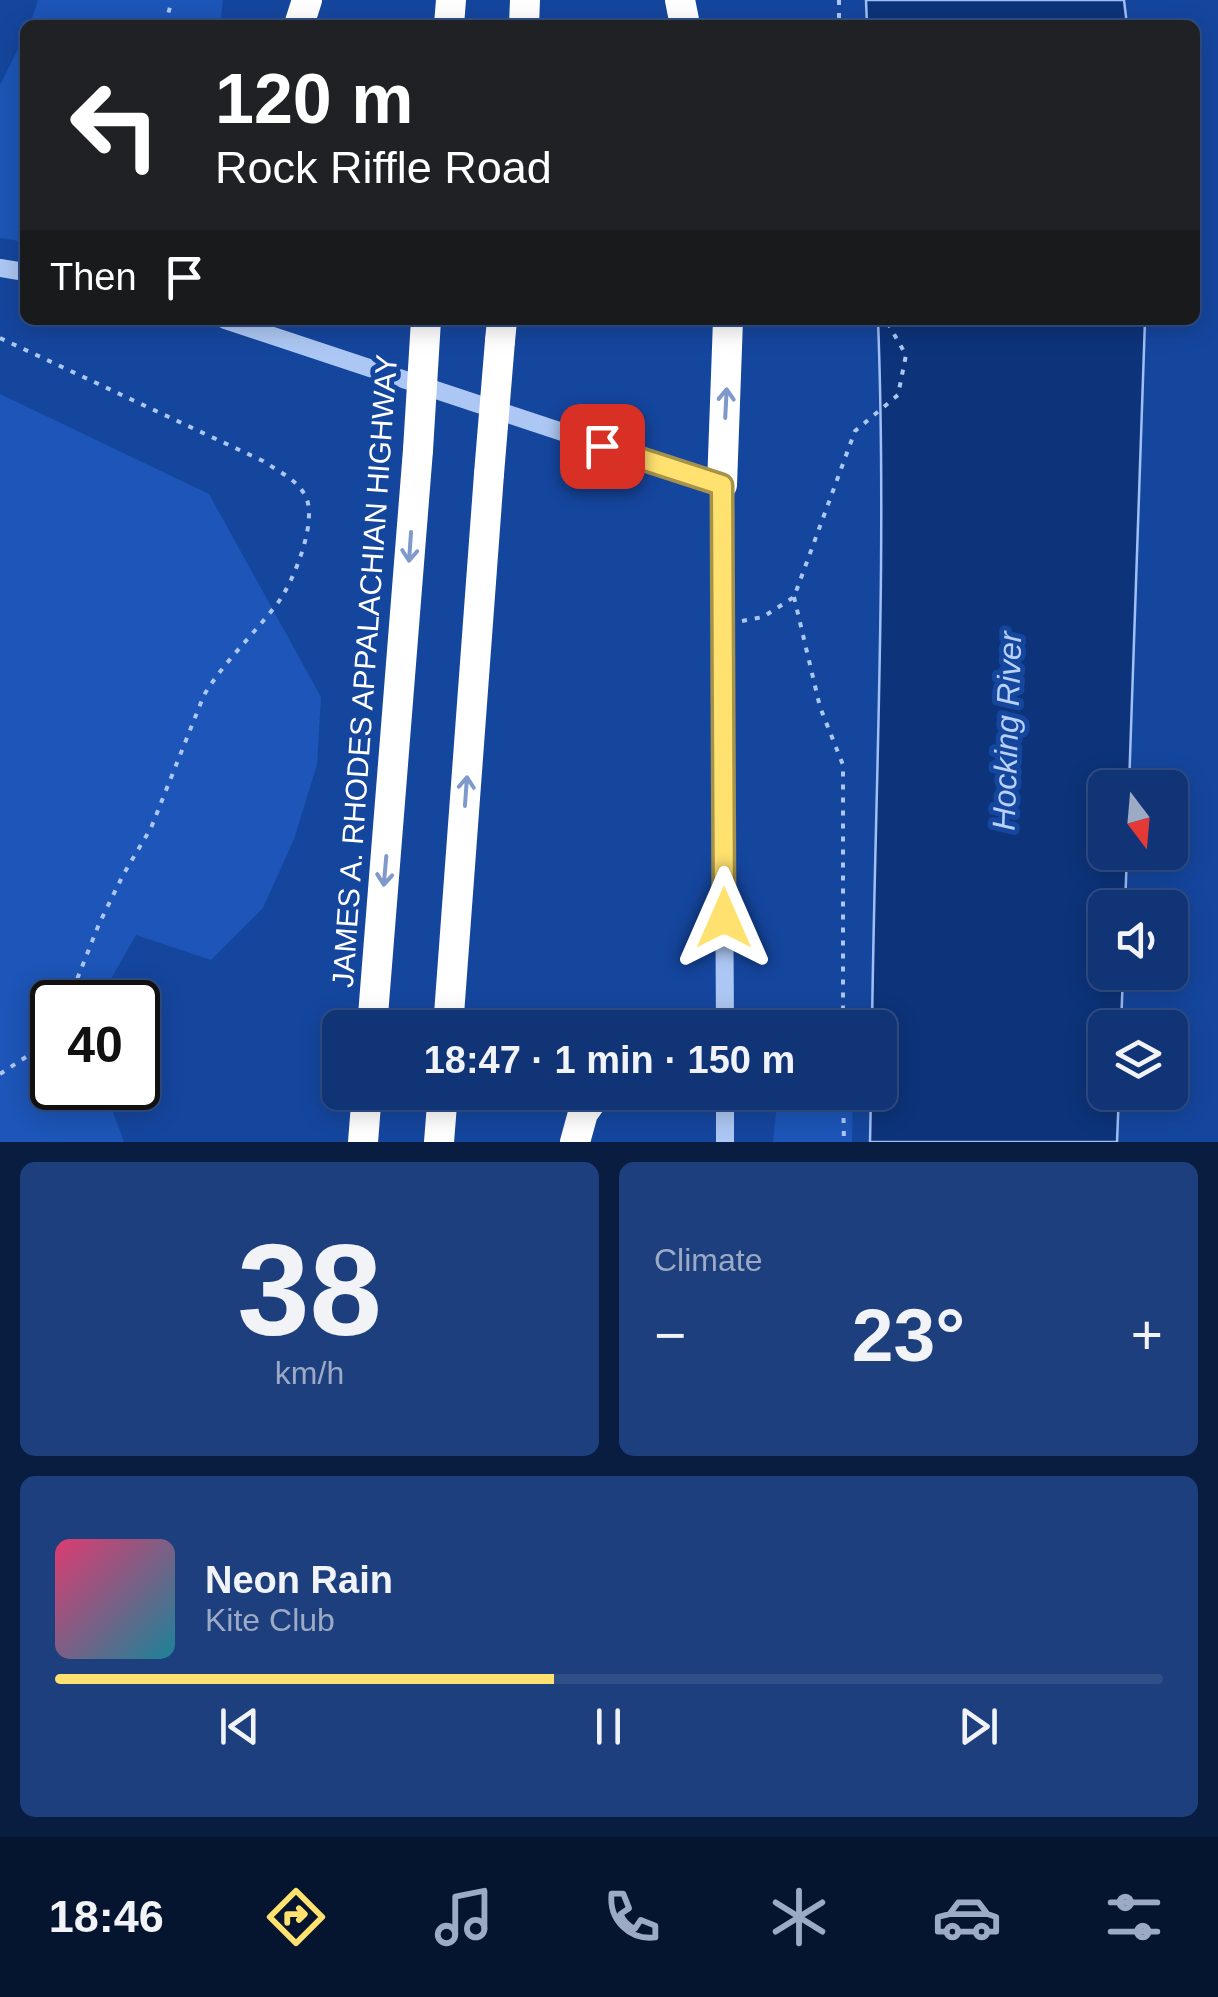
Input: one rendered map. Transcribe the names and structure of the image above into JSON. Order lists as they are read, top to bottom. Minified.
{"streets":{"highway":["JAMES A. RHODES APPALACHIAN HIGHWAY"]},"water":["Hocking River"],"north":"bottom","page":{"turn":["120 m","Rock Riffle Road"],"then":"Then","limit":"40","trip":"18:47 · 1 min · 150 m","tile":[["38","km/h"],"Climate"],"heat":["−","23°","+"],"song":["Neon Rain","Kite Club"],"tabs":"18:46"}}
